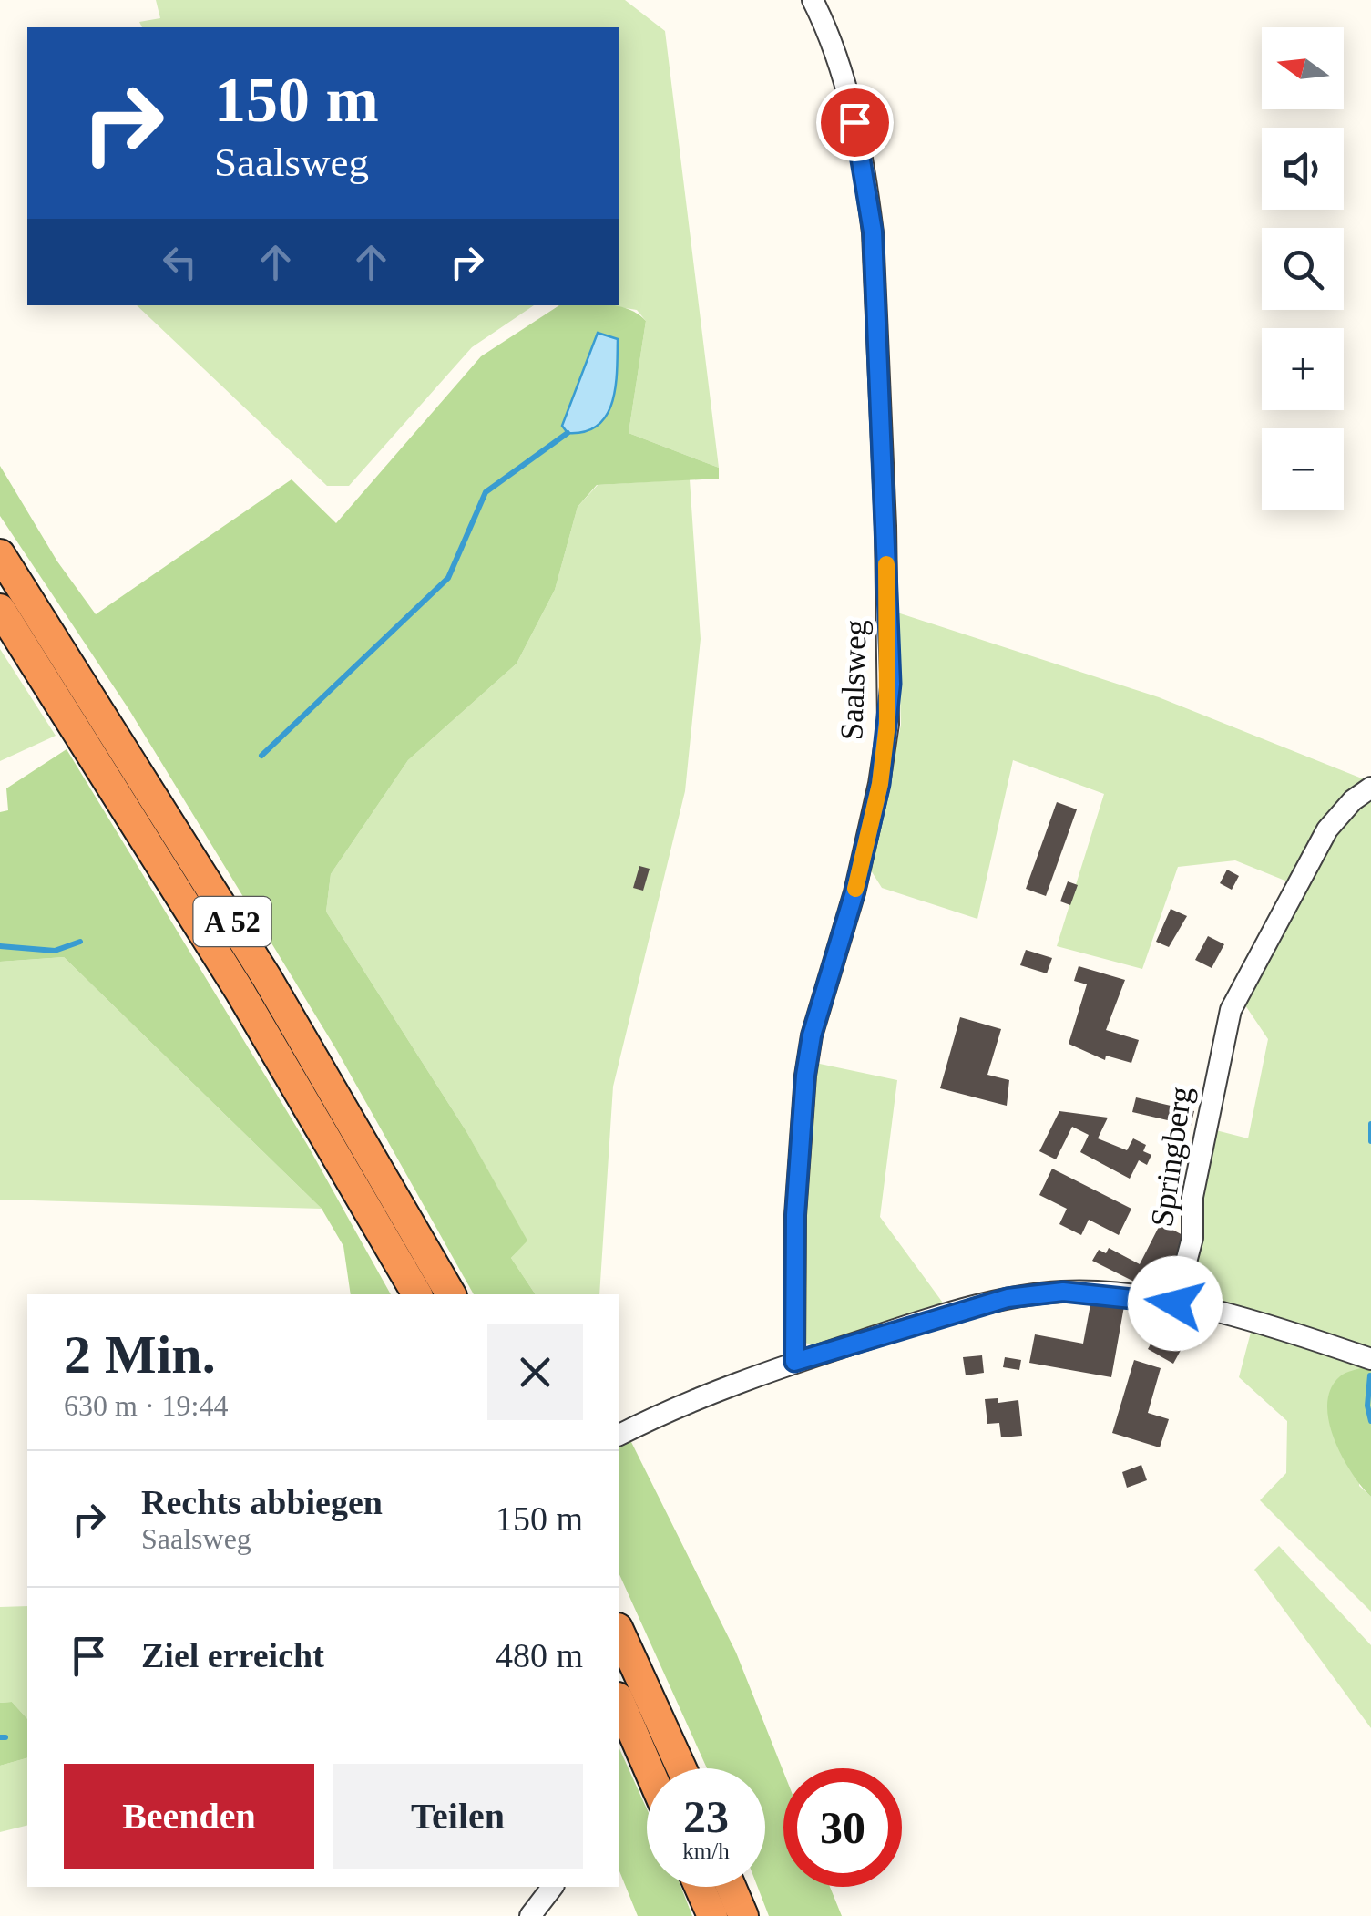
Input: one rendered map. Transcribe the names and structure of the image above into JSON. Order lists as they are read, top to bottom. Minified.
{"streets":{"highway":["A 52"],"street":["Saalsweg","Springberg"]},"north":"left","page":{"map_buttons":["+","−"],"turn":["150 m","Saalsweg"],"heading":["2 Min.","630 m · 19:44"],"list":[{"name":"Rechts abbiegen","note":"Saalsweg","value":"150 m"},{"name":"Ziel erreicht","value":"480 m"}],"buttons":["Beenden","Teilen"],"speed":"23 km/h","limit":"30"}}
